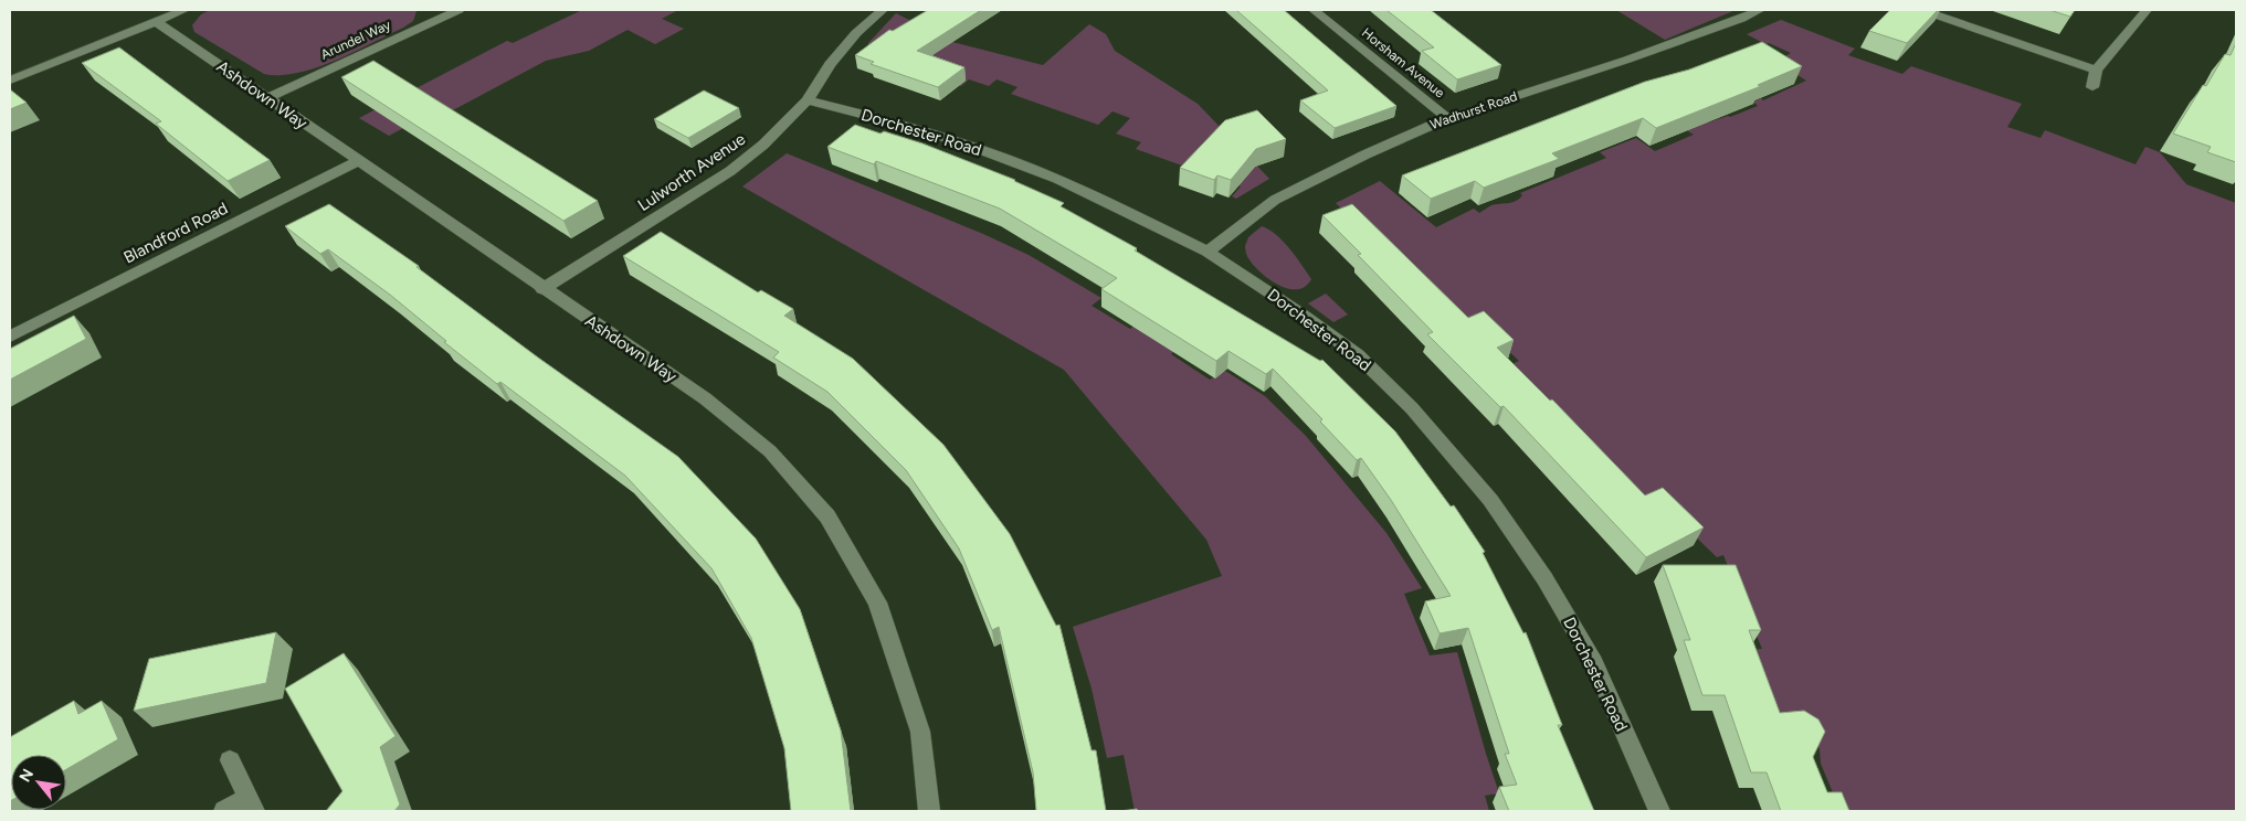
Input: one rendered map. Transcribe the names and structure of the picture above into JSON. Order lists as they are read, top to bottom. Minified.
{"streets":{"street":["Arundel Way","Horsham Avenue","Ashdown Way","Wadhurst Road","Dorchester Road","Lulworth Avenue","Blandford Road"]},"crossings":[["Arundel Way","Ashdown Way"],["Horsham Avenue","Wadhurst Road"],["Ashdown Way","Lulworth Avenue"],["Ashdown Way","Blandford Road"],["Wadhurst Road","Dorchester Road"],["Dorchester Road","Lulworth Avenue"]],"north":"top left"}
